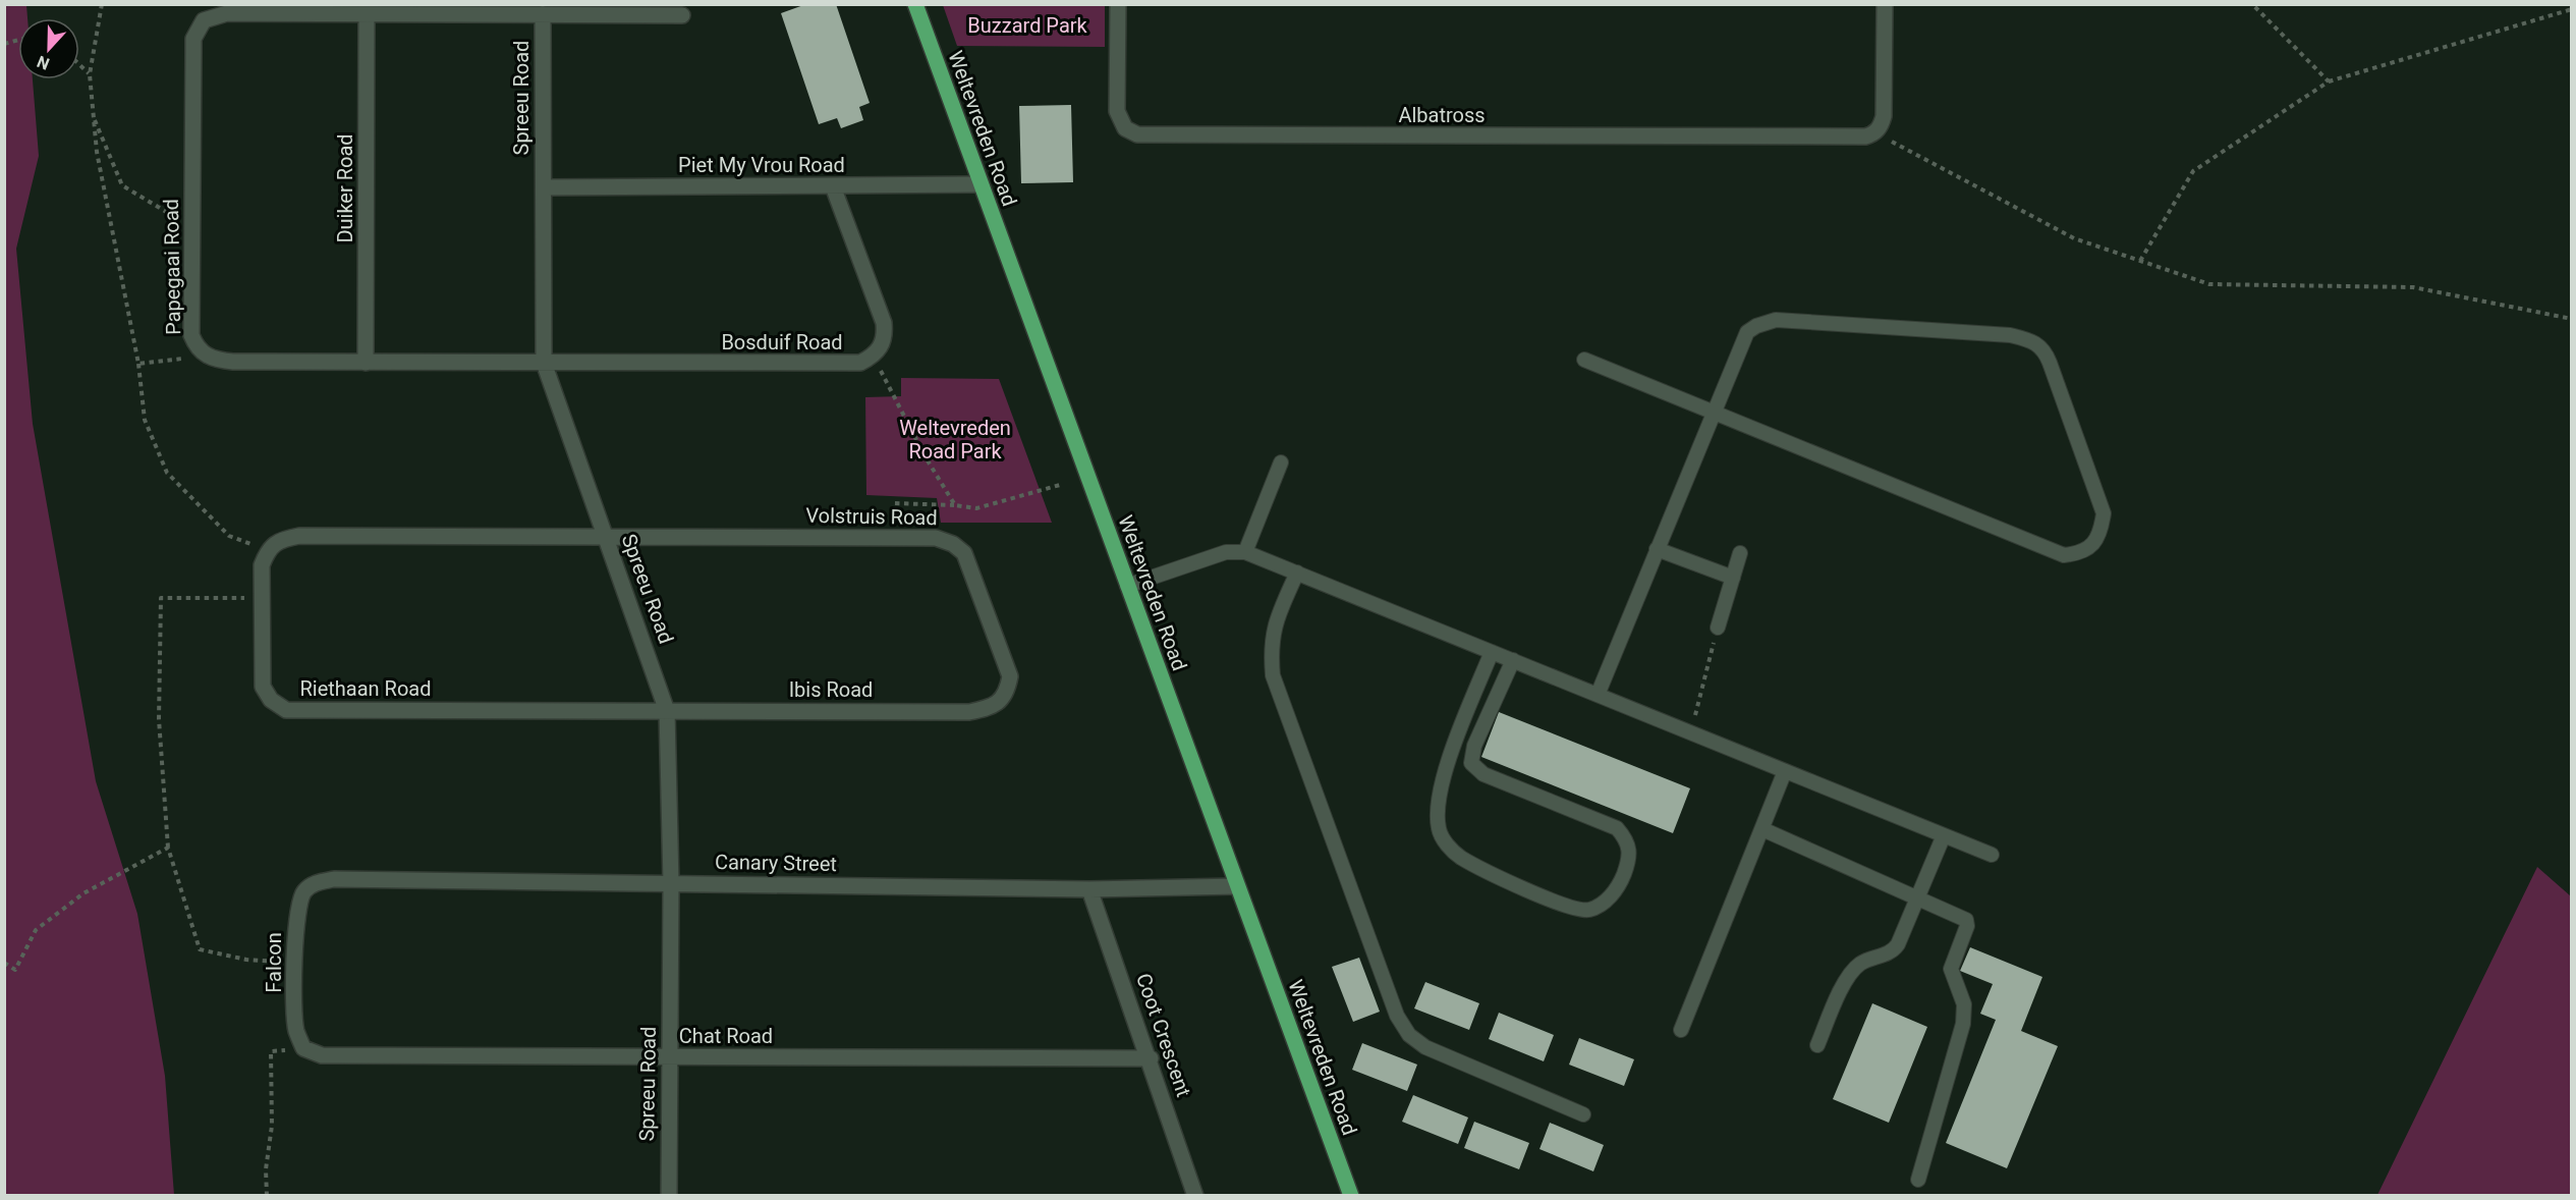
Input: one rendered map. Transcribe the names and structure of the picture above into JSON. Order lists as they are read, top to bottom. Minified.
{"streets":{"main road":["Weltevreden Road"],"street":["Spreeu Road","Albatross","Piet My Vrou Road","Duiker Road","Papegaai Road","Bosduif Road","Volstruis Road","Riethaan Road","Ibis Road","Canary Street","Falcon","Coot Crescent","Chat Road"]},"crossings":[["Spreeu Road","Piet My Vrou Road"],["Spreeu Road","Papegaai Road"],["Spreeu Road","Bosduif Road"],["Spreeu Road","Volstruis Road"],["Spreeu Road","Riethaan Road"],["Spreeu Road","Ibis Road"],["Spreeu Road","Canary Street"],["Spreeu Road","Chat Road"],["Weltevreden Road","Piet My Vrou Road"],["Weltevreden Road","Canary Street"],["Piet My Vrou Road","Bosduif Road"],["Duiker Road","Papegaai Road"],["Papegaai Road","Bosduif Road"],["Volstruis Road","Ibis Road"],["Riethaan Road","Ibis Road"],["Canary Street","Falcon"],["Canary Street","Coot Crescent"],["Falcon","Chat Road"],["Coot Crescent","Chat Road"]],"parks":["Buzzard Park","Weltevreden Road Park"],"north":"bottom"}
